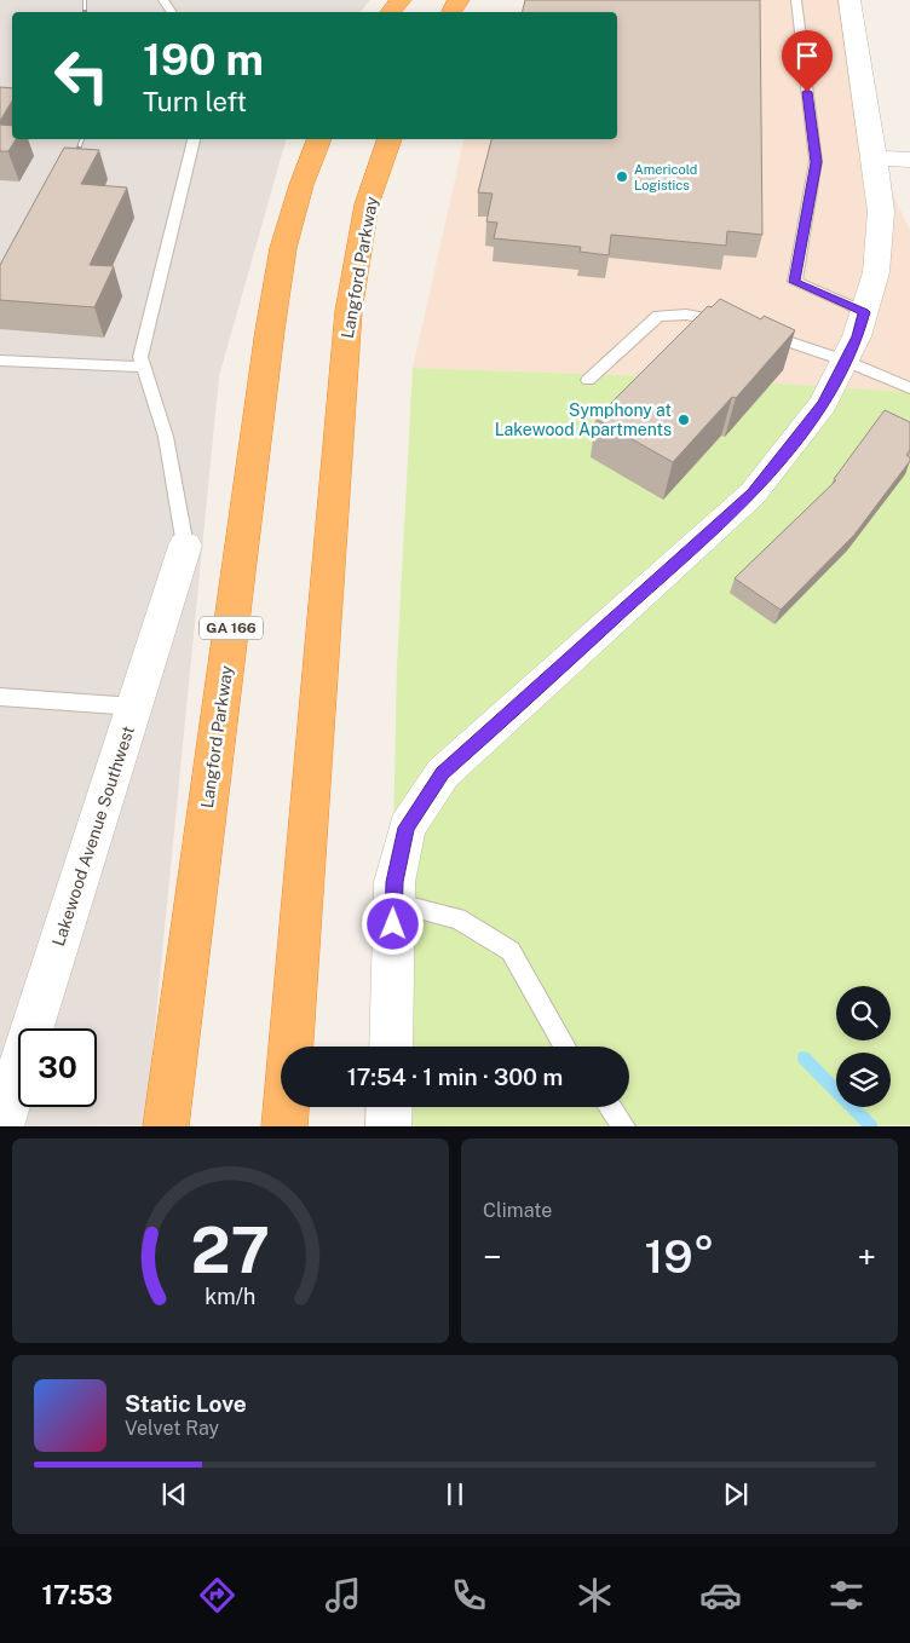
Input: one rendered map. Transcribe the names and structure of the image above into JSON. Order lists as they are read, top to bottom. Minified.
{"streets":{"highway":["Langford Parkway","GA 166"],"street":["Lakewood Avenue Southwest"]},"places":["Americold Logistics","Symphony at Lakewood Apartments"],"page":{"turn":["190 m","Turn left"],"limit":"30","trip":"17:54 · 1 min · 300 m","tile":"Climate","heat":["−","19°","+"],"song":["Static Love","Velvet Ray"],"tabs":"17:53","gauge":["27","km/h"]}}
